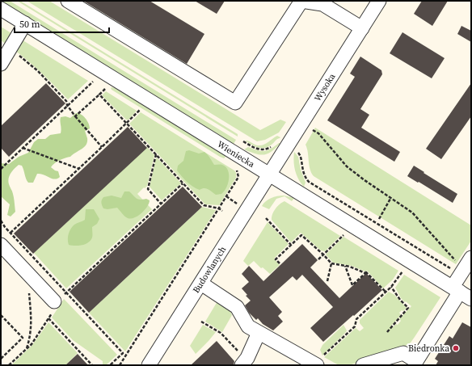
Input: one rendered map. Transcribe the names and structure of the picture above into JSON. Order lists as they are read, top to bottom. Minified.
{"streets":{"street":["Wysoka","Wieniecka","Budowlanych"]},"crossings":[["Wysoka","Wieniecka"],["Wysoka","Budowlanych"],["Wieniecka","Budowlanych"]],"places":["Biedronka"],"scale_bar":"50 m"}
